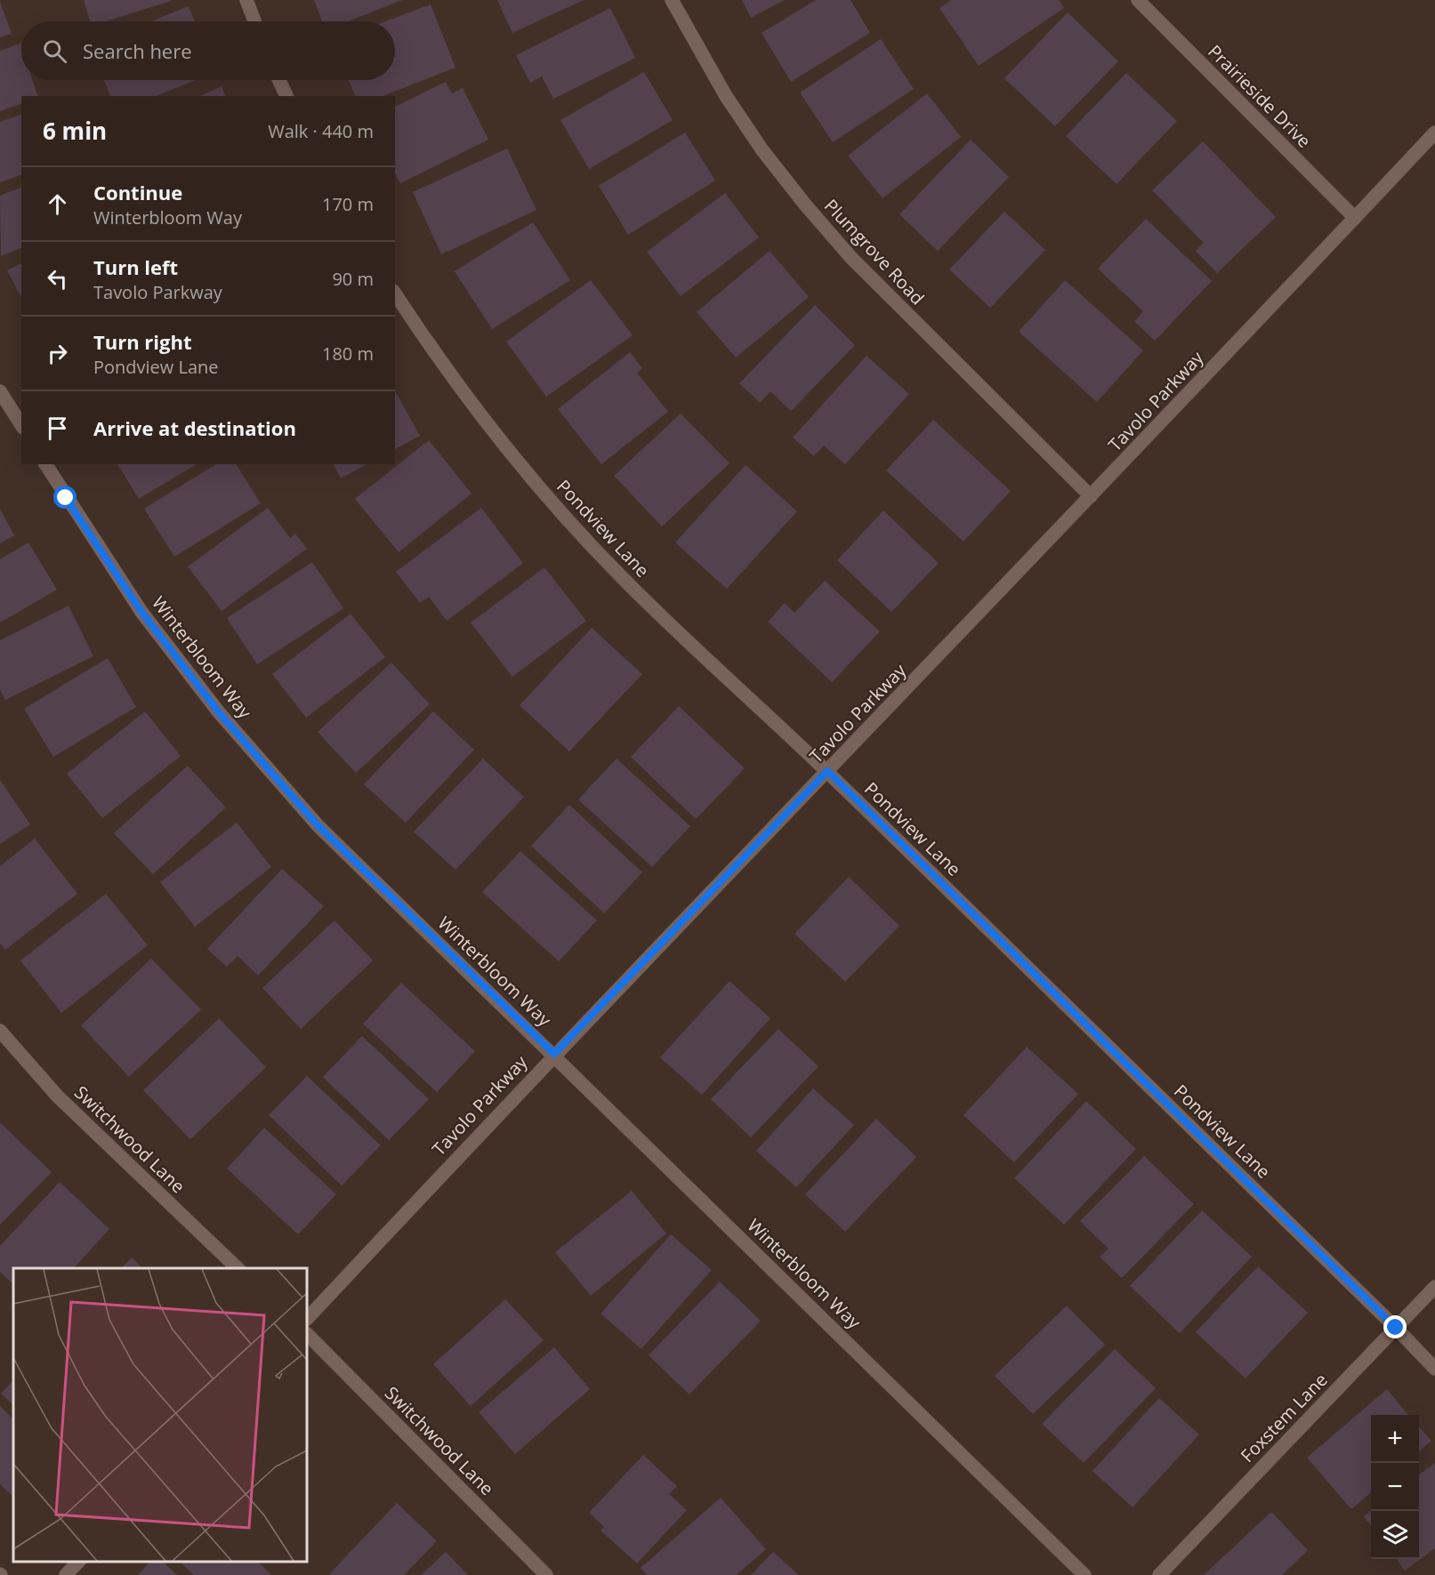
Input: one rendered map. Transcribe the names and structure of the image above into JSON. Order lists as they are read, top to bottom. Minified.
{"streets":{"street":["Prairieside Drive","Plumgrove Road","Tavolo Parkway","Pondview Lane","Winterbloom Way","Switchwood Lane","Foxstem Lane"]},"crossings":[["Prairieside Drive","Tavolo Parkway"],["Plumgrove Road","Tavolo Parkway"],["Tavolo Parkway","Pondview Lane"],["Tavolo Parkway","Winterbloom Way"],["Pondview Lane","Foxstem Lane"]],"page":{"search":"Search here","heading":["6 min","Walk · 440 m"],"list":[["Continue","Winterbloom Way","170 m"],["Turn left","Tavolo Parkway","90 m"],["Turn right","Pondview Lane","180 m"],"Arrive at destination"],"map_buttons":["+","−"]}}
